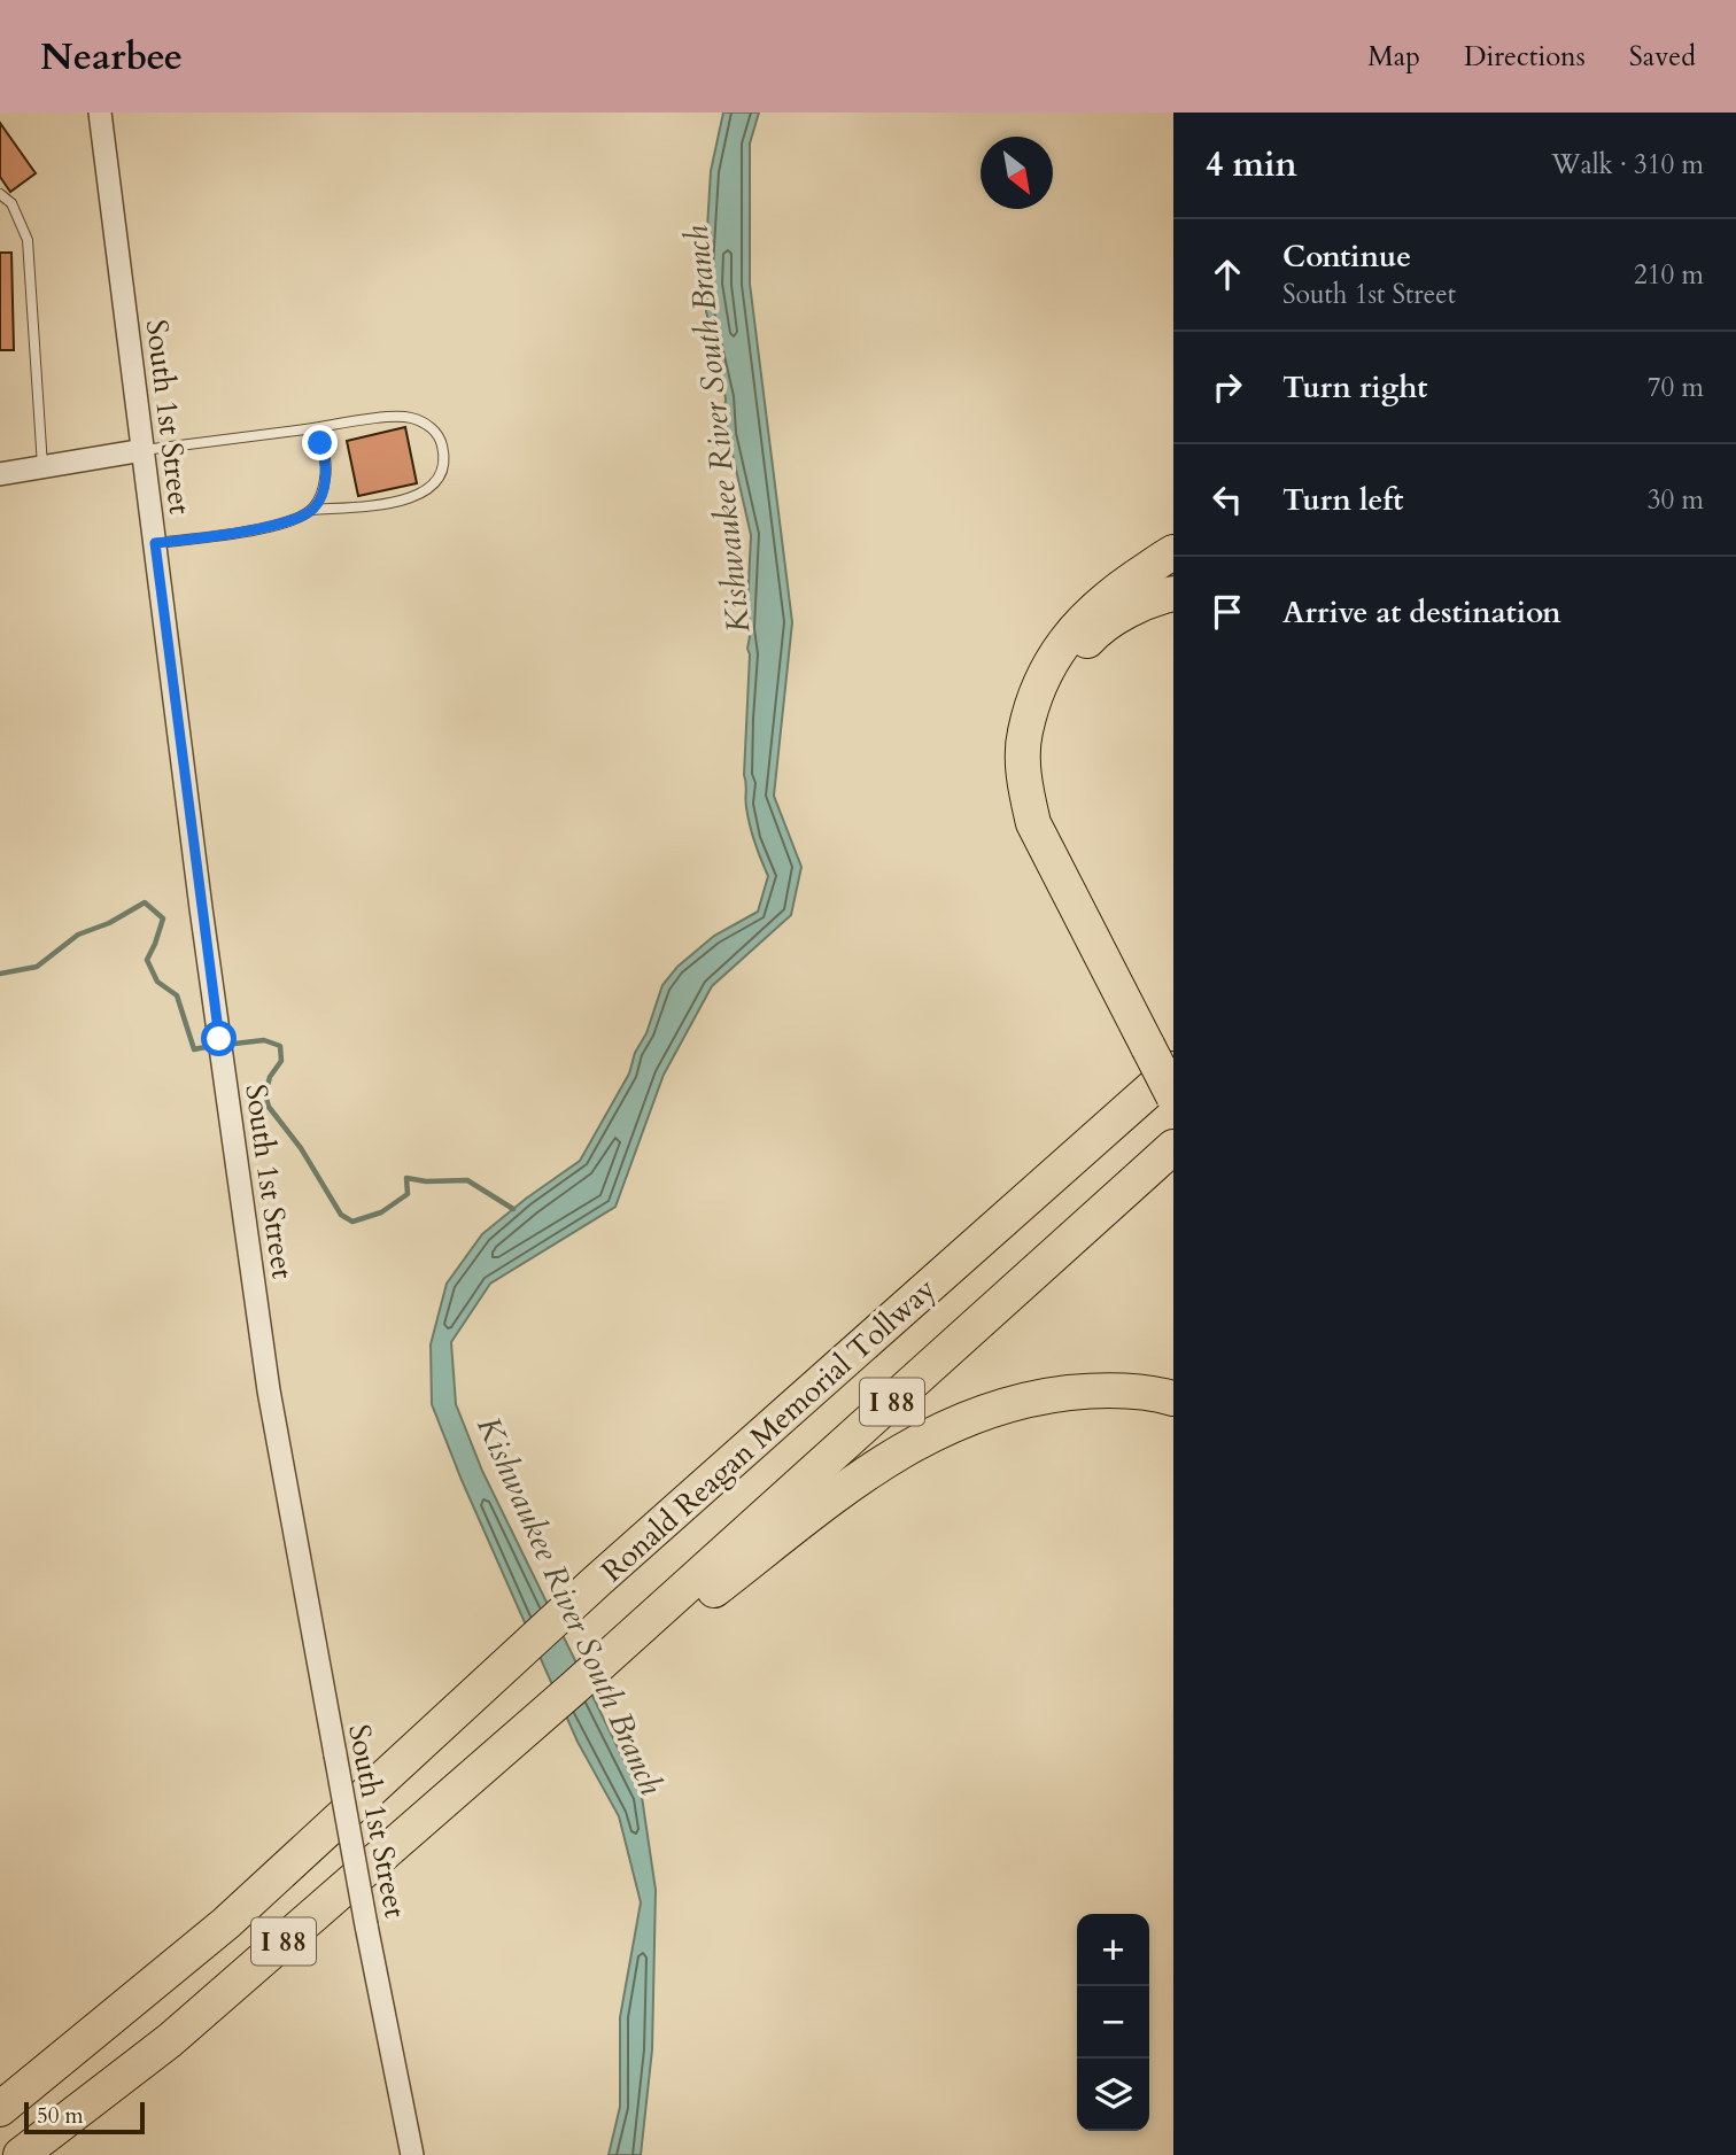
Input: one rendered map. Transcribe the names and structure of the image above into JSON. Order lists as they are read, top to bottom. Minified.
{"streets":{"highway":["I 88","Ronald Reagan Memorial Tollway"],"street":["South 1st Street"]},"crossings":[["I 88","Ronald Reagan Memorial Tollway"]],"water":["Kishwaukee River South Branch"],"scale_bar":"50 m","north":"bottom right","page":{"header":"Nearbee","nav":["Map","Directions","Saved"],"heading":["4 min","Walk · 310 m"],"list":[["Continue","South 1st Street","210 m"],["Turn right","70 m"],["Turn left","30 m"],"Arrive at destination"],"map_buttons":["+","−"],"scale":"50 m"}}
